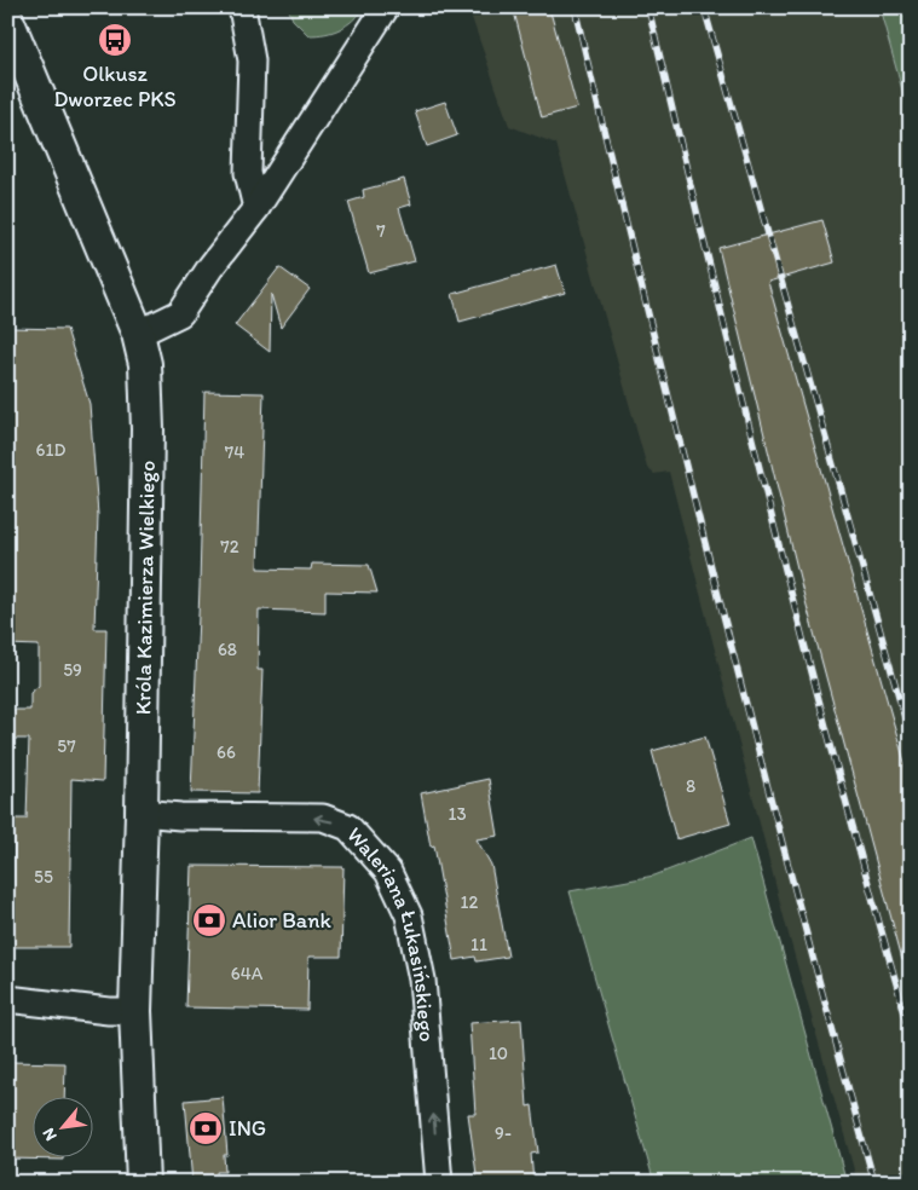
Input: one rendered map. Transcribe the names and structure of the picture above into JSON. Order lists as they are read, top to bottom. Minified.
{"streets":{"street":["Króla Kazimierza Wielkiego","Waleriana Łukasińskiego"]},"crossings":[["Króla Kazimierza Wielkiego","Waleriana Łukasińskiego"]],"one_way":["Waleriana Łukasińskiego"],"places":{"bus stop":["Olkusz Dworzec PKS"],"bank":["Alior Bank","ING"]},"house_numbers":["7","61D","74","72","68","59","57","66","8","13","55","12","11","64A","10","9-"],"north":"bottom left"}
